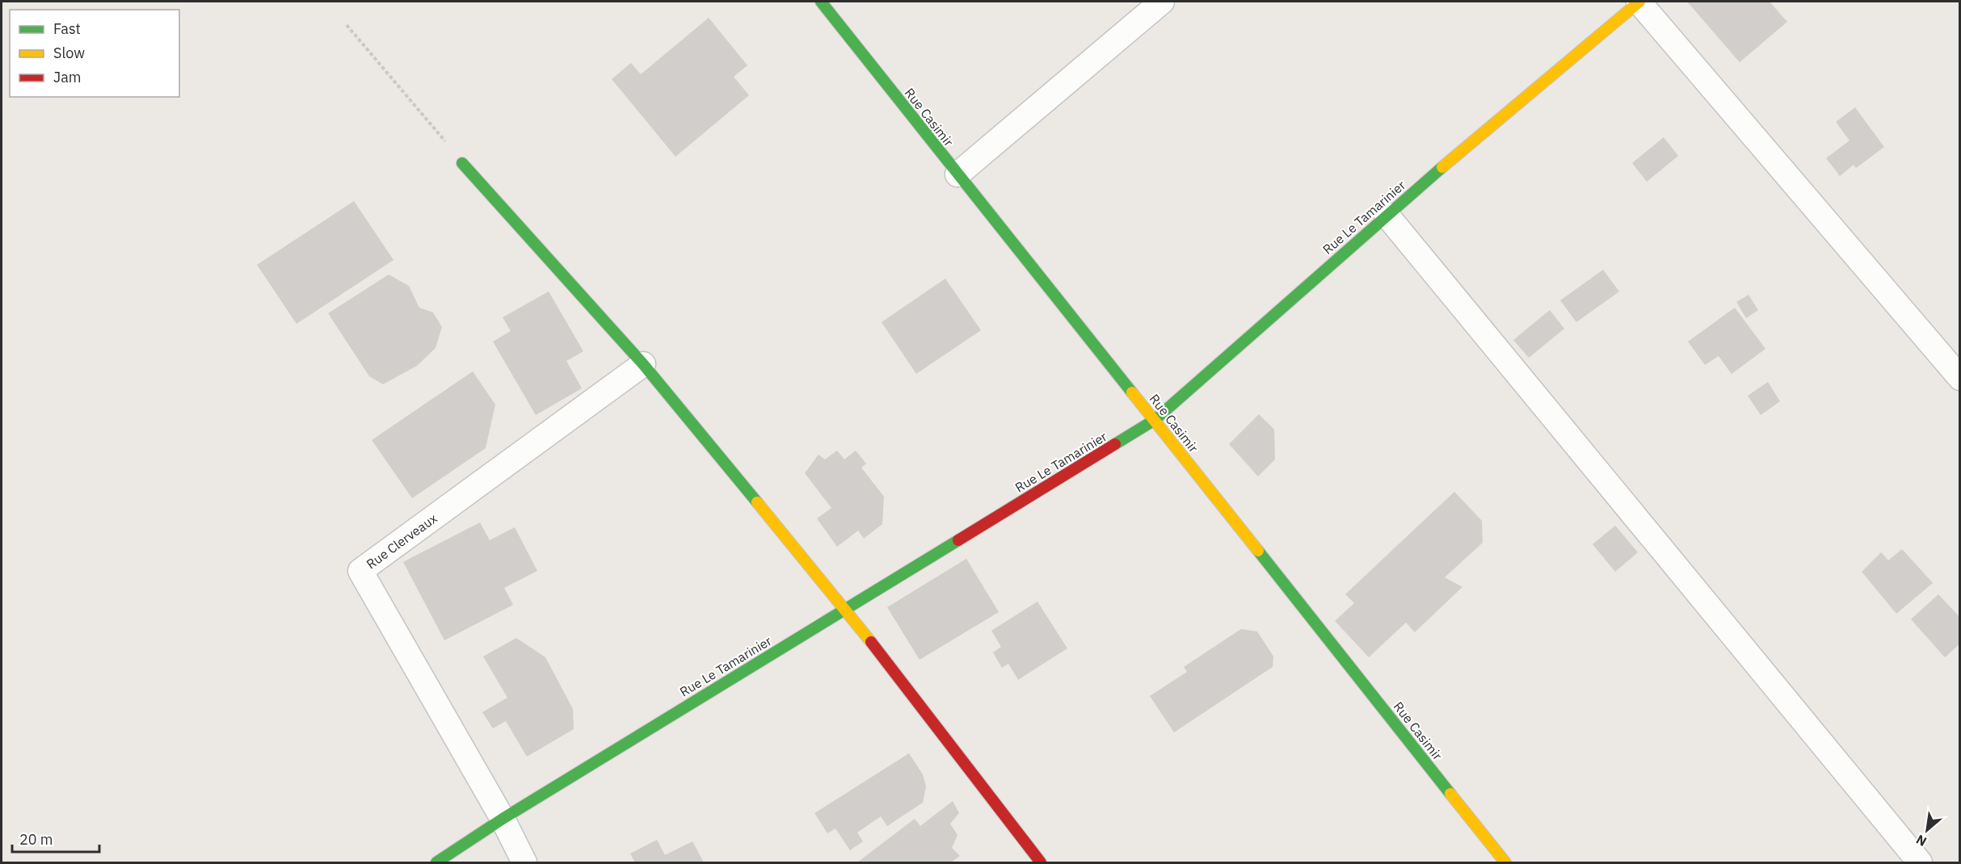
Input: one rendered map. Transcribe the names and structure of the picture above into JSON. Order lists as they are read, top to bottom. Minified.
{"streets":{"street":["Rue Casimir","Rue Le Tamarinier","Rue Clerveaux"]},"crossings":[["Rue Casimir","Rue Le Tamarinier"],["Rue Le Tamarinier","Rue Clerveaux"]],"legend":["Fast","Slow","Jam"],"scale_bar":"20 m","north":"bottom left"}
